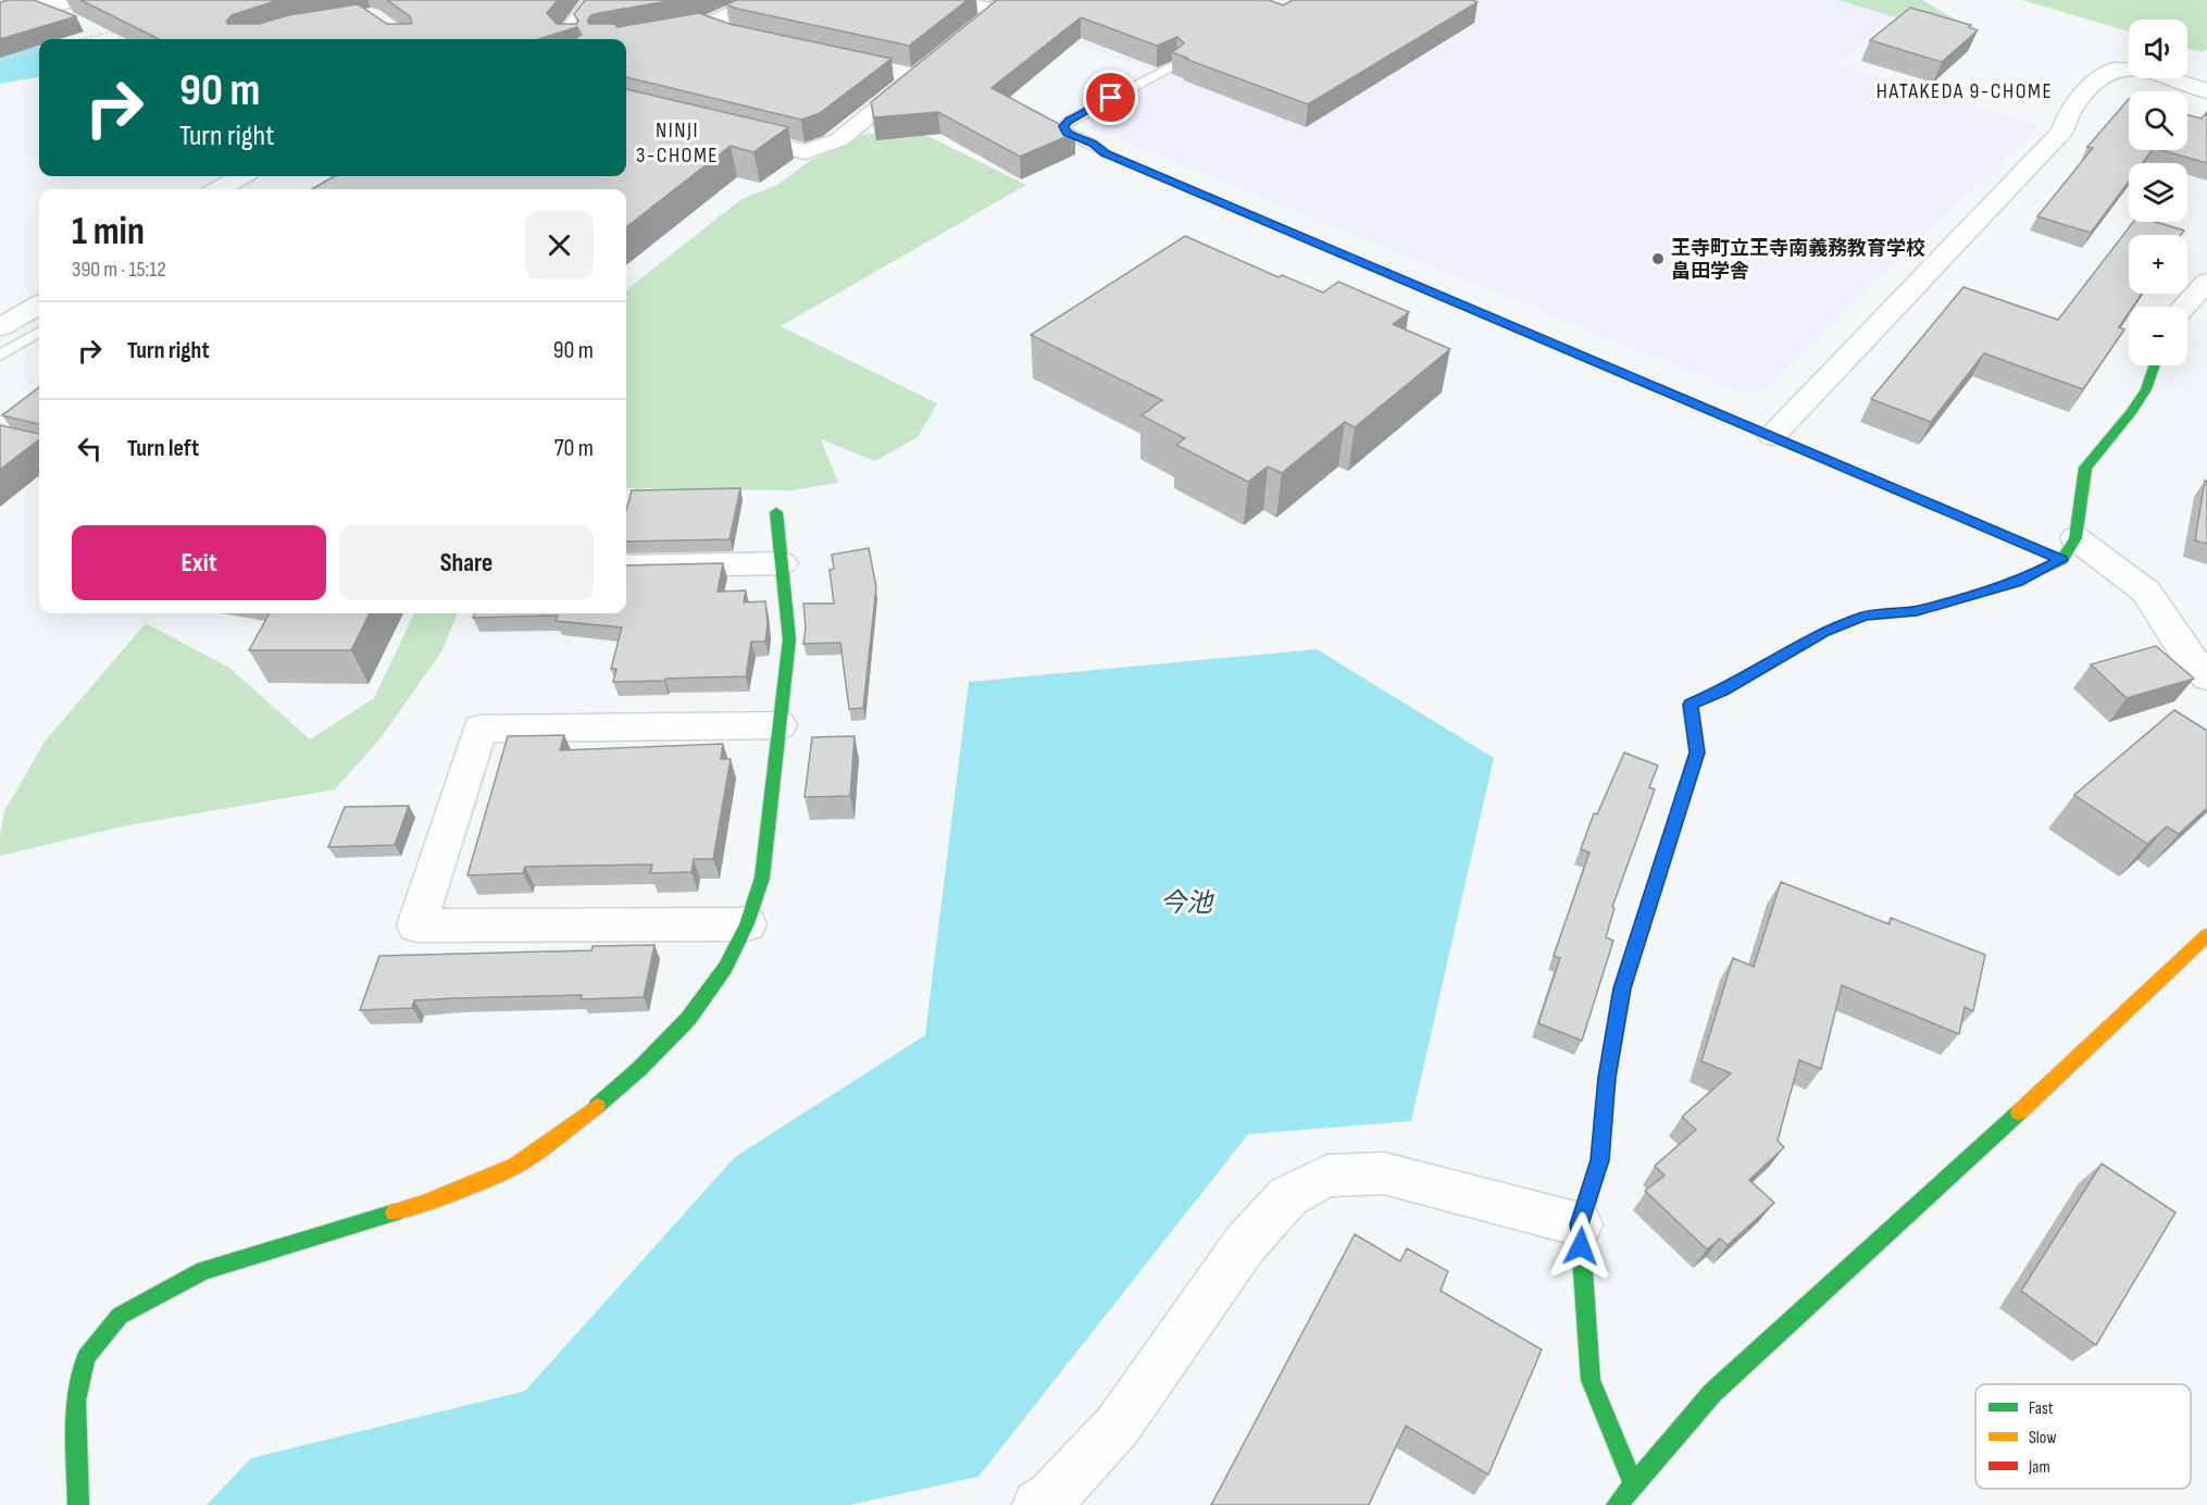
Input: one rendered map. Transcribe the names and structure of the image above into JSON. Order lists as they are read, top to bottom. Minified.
{"districts":["HATAKEDA 9-CHOME","NINJI 3-CHOME"],"water":["今池"],"places":["王寺町立王寺南義務教育学校 畠田学舎"],"legend":["Fast","Slow","Jam"],"page":{"map_buttons":["+","−"],"turn":["90 m","Turn right"],"heading":["1 min","390 m · 15:12"],"list":[{"name":"Turn right","value":"90 m"},{"name":"Turn left","value":"70 m"}],"buttons":["Exit","Share"]}}
